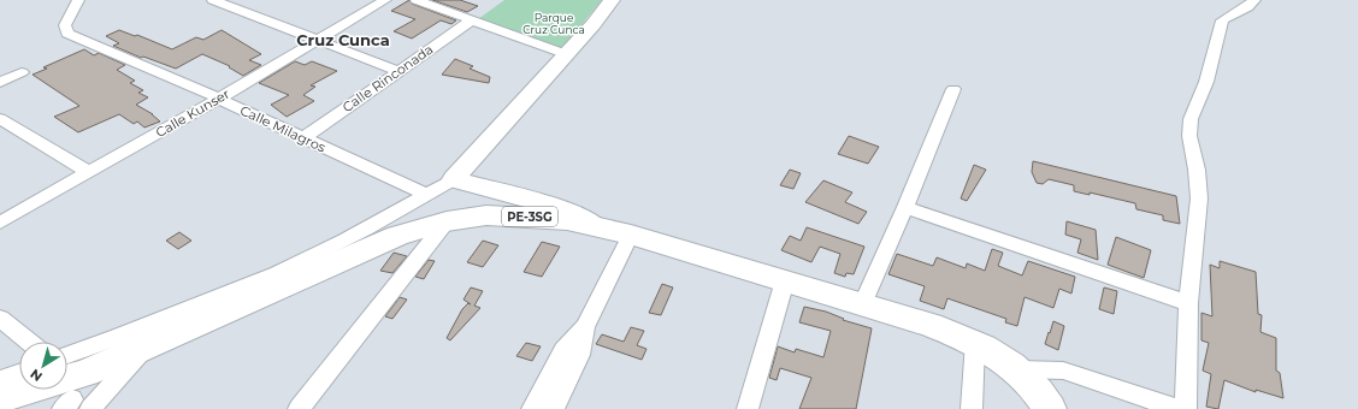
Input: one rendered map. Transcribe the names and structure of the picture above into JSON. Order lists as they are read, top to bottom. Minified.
{"streets":{"main road":["PE-3SG"],"street":["Calle Rinconada","Calle Kunser","Calle Milagros"]},"crossings":[["Calle Rinconada","Calle Milagros"],["Calle Kunser","Calle Milagros"]],"districts":["Cruz Cunca"],"parks":["Parque Cruz Cunca"],"north":"bottom left"}
